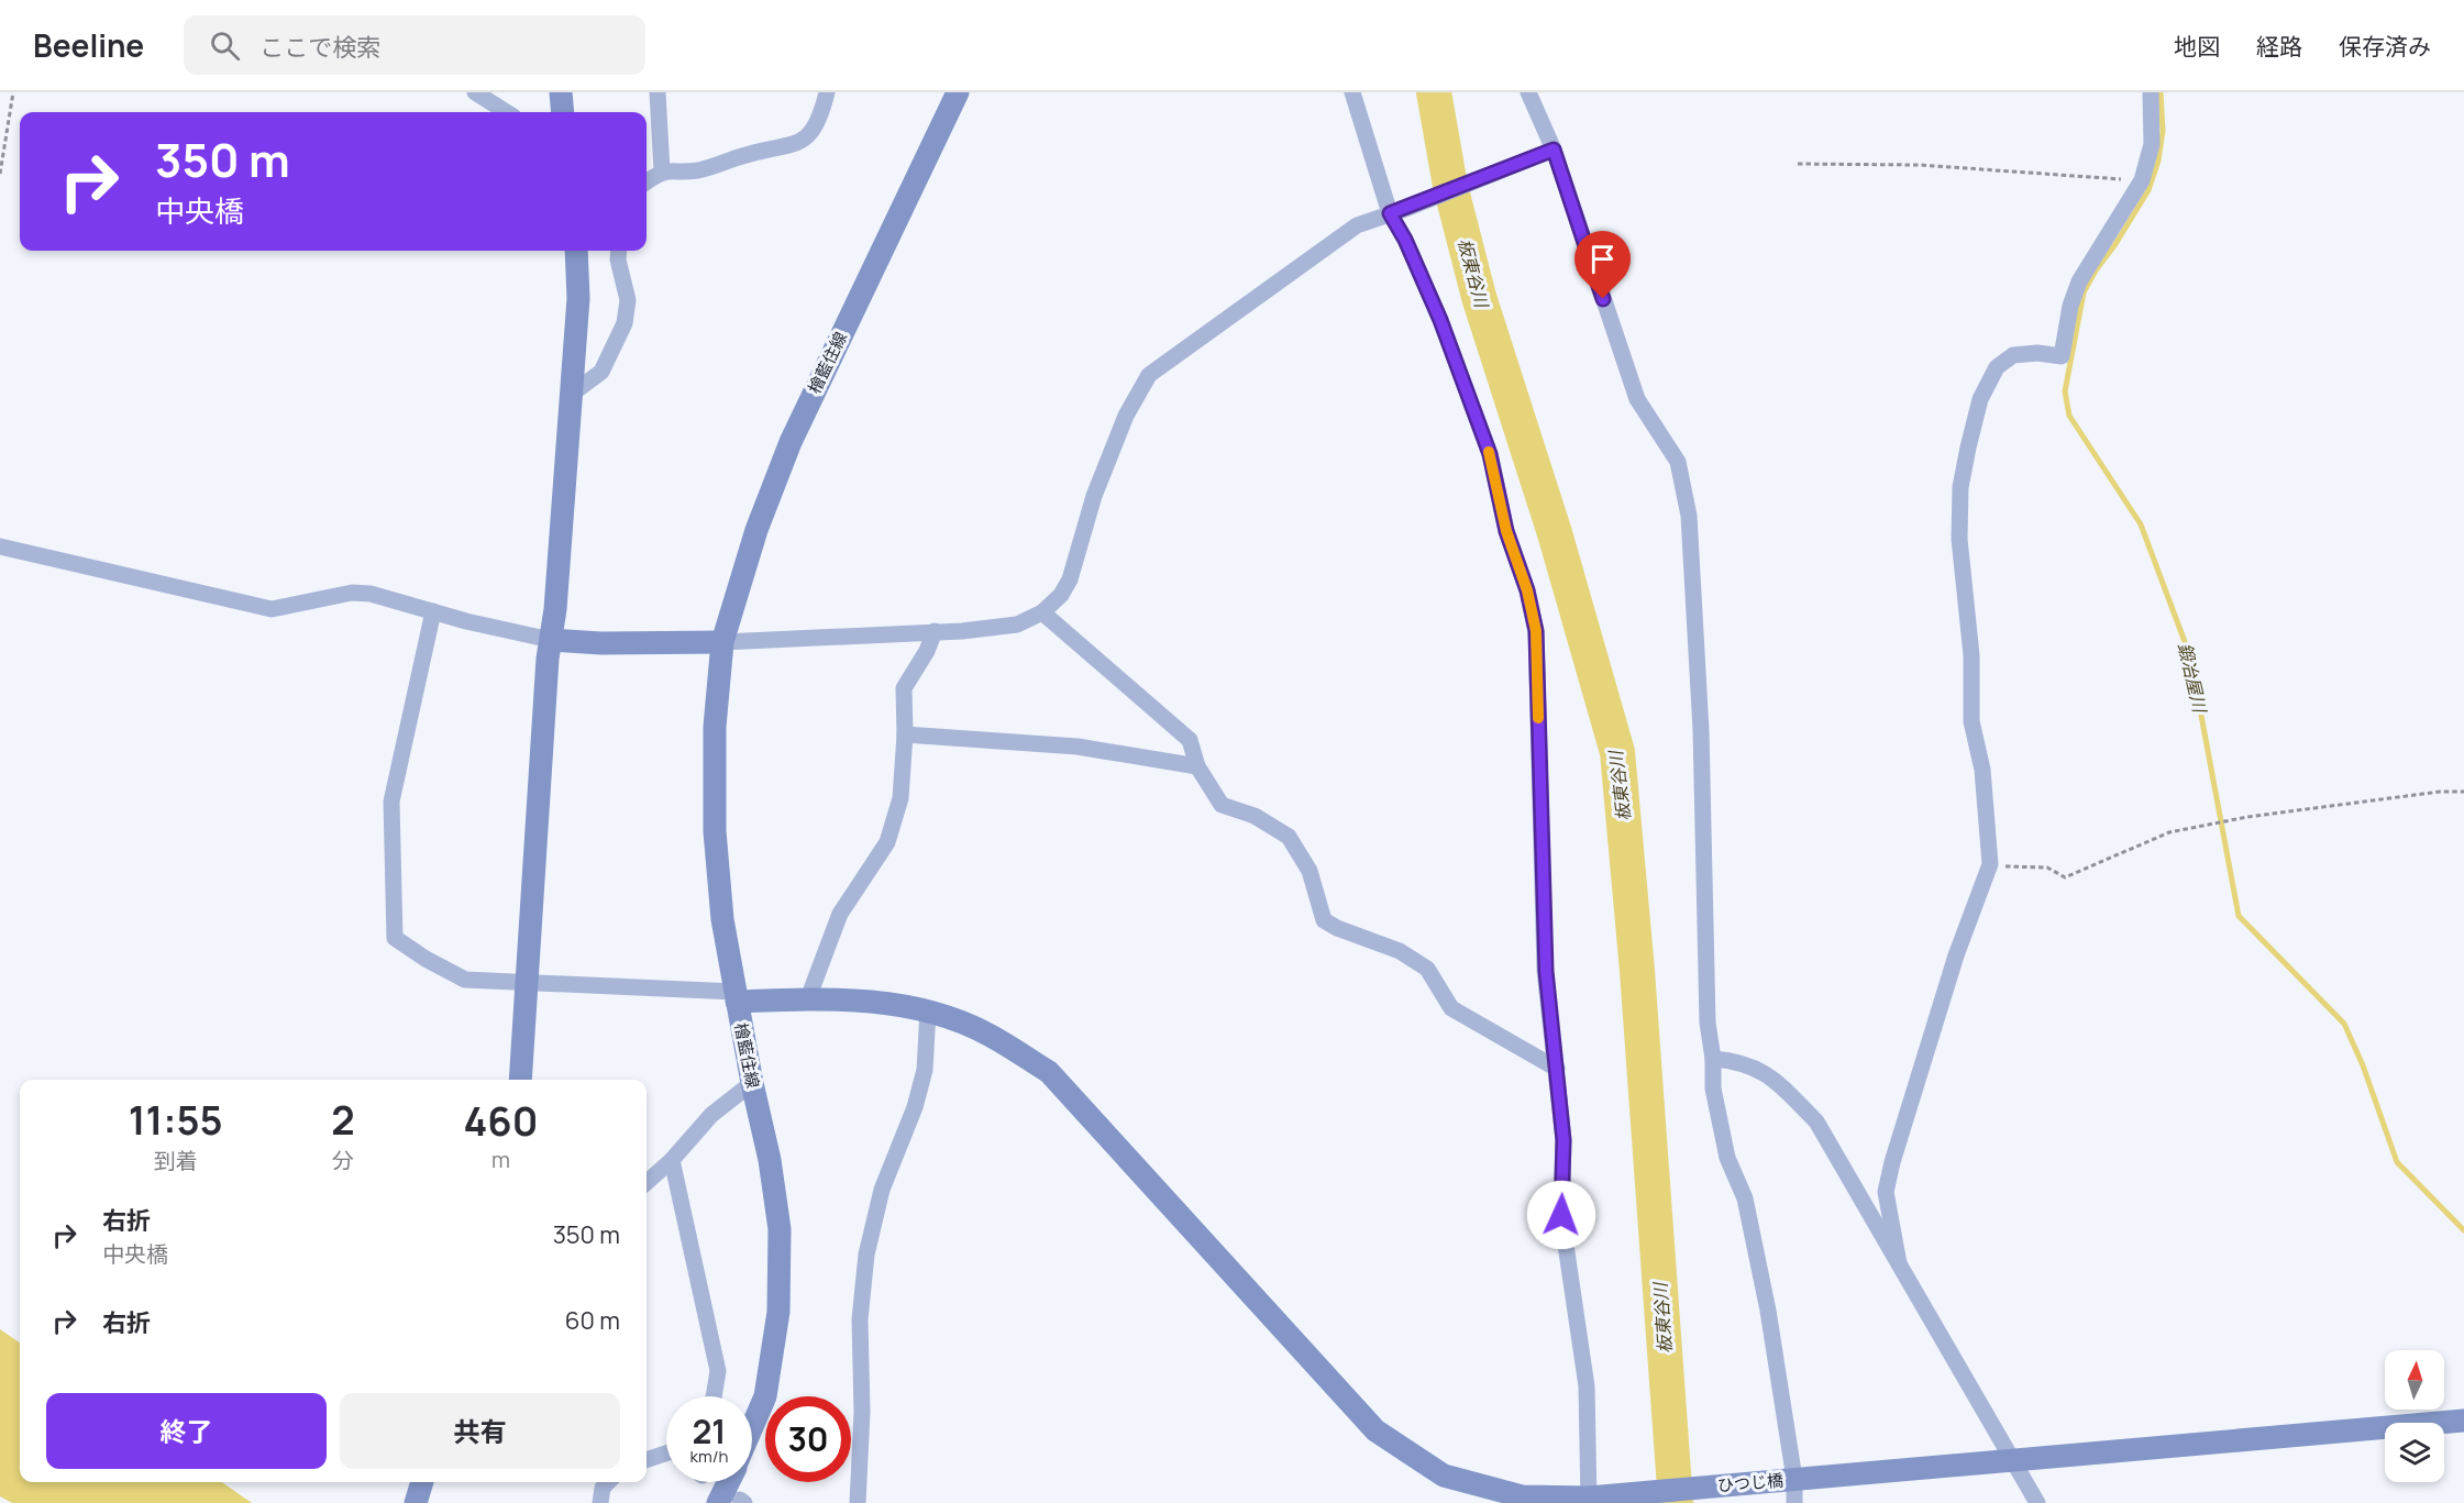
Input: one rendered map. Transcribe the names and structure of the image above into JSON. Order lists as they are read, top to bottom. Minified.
{"streets":{"main road":["檜藍住線","ひつじ橋"]},"crossings":[["檜藍住線","ひつじ橋"]],"water":["板東谷川","鍛冶屋川"],"north":"top","page":{"header":"Beeline","search":"ここで検索","nav":["地図","経路","保存済み"],"turn":["350 m","中央橋"],"eta":["11:55","到着","2","分","460","m"],"list":[{"name":"右折","note":"中央橋","value":"350 m"},{"name":"右折","value":"60 m"}],"buttons":["終了","共有"],"speed":"21 km/h","limit":"30"}}
